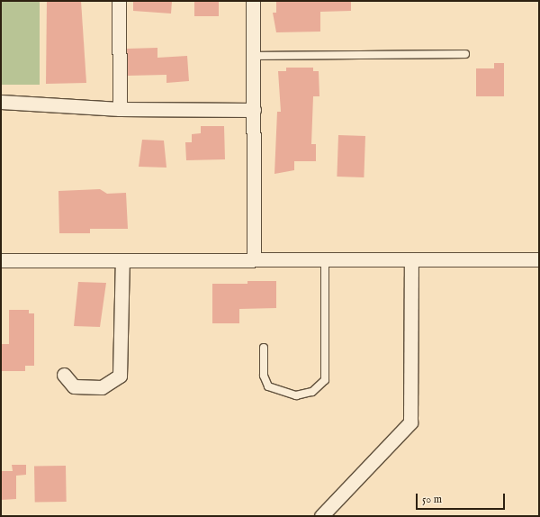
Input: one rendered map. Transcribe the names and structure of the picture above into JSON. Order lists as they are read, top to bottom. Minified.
{"scale_bar":"50 m"}
